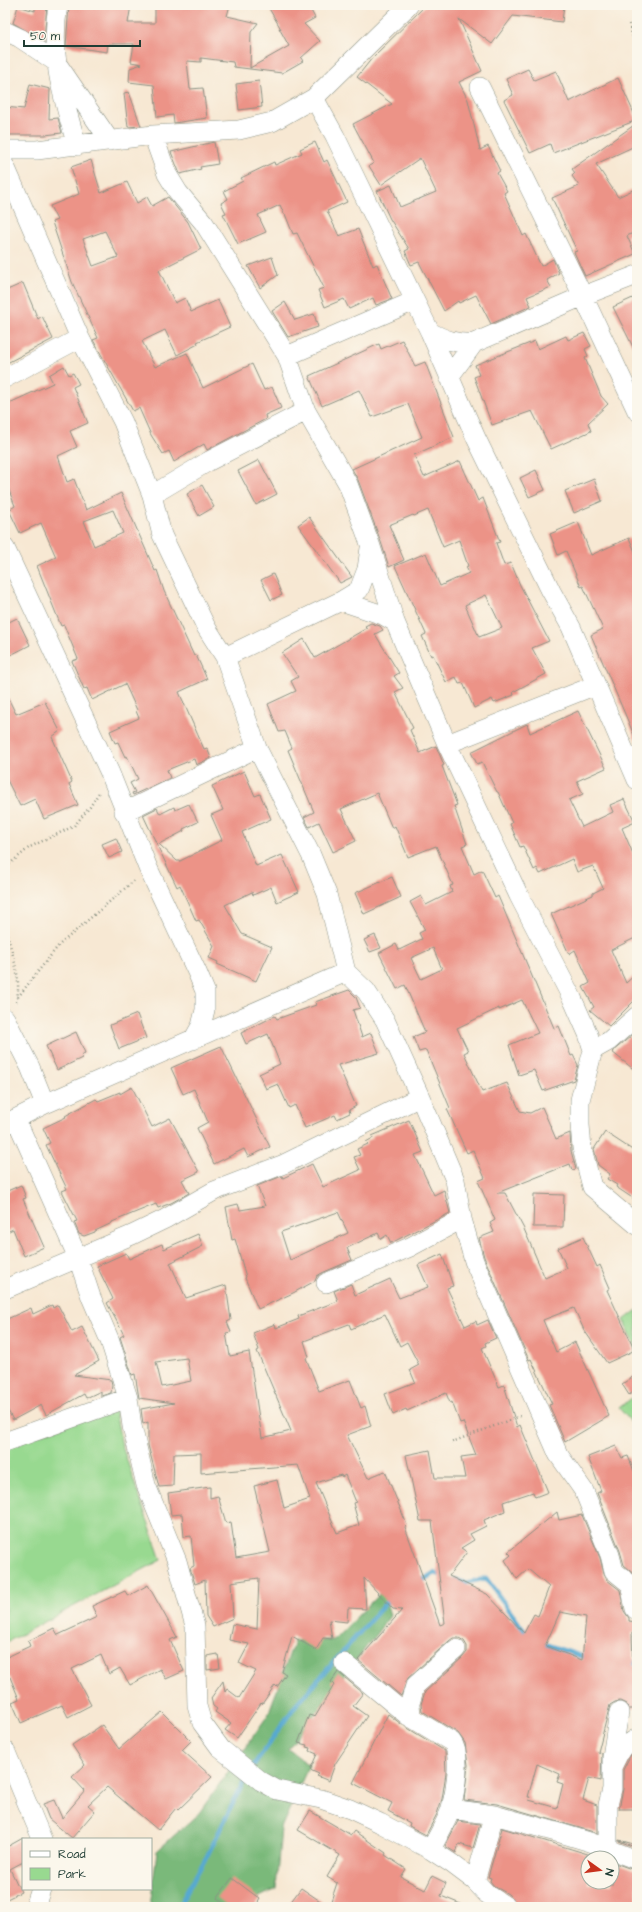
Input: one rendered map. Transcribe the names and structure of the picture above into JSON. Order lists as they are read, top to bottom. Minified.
{"legend":["Road","Park"],"scale_bar":"50 m","north":"right"}
